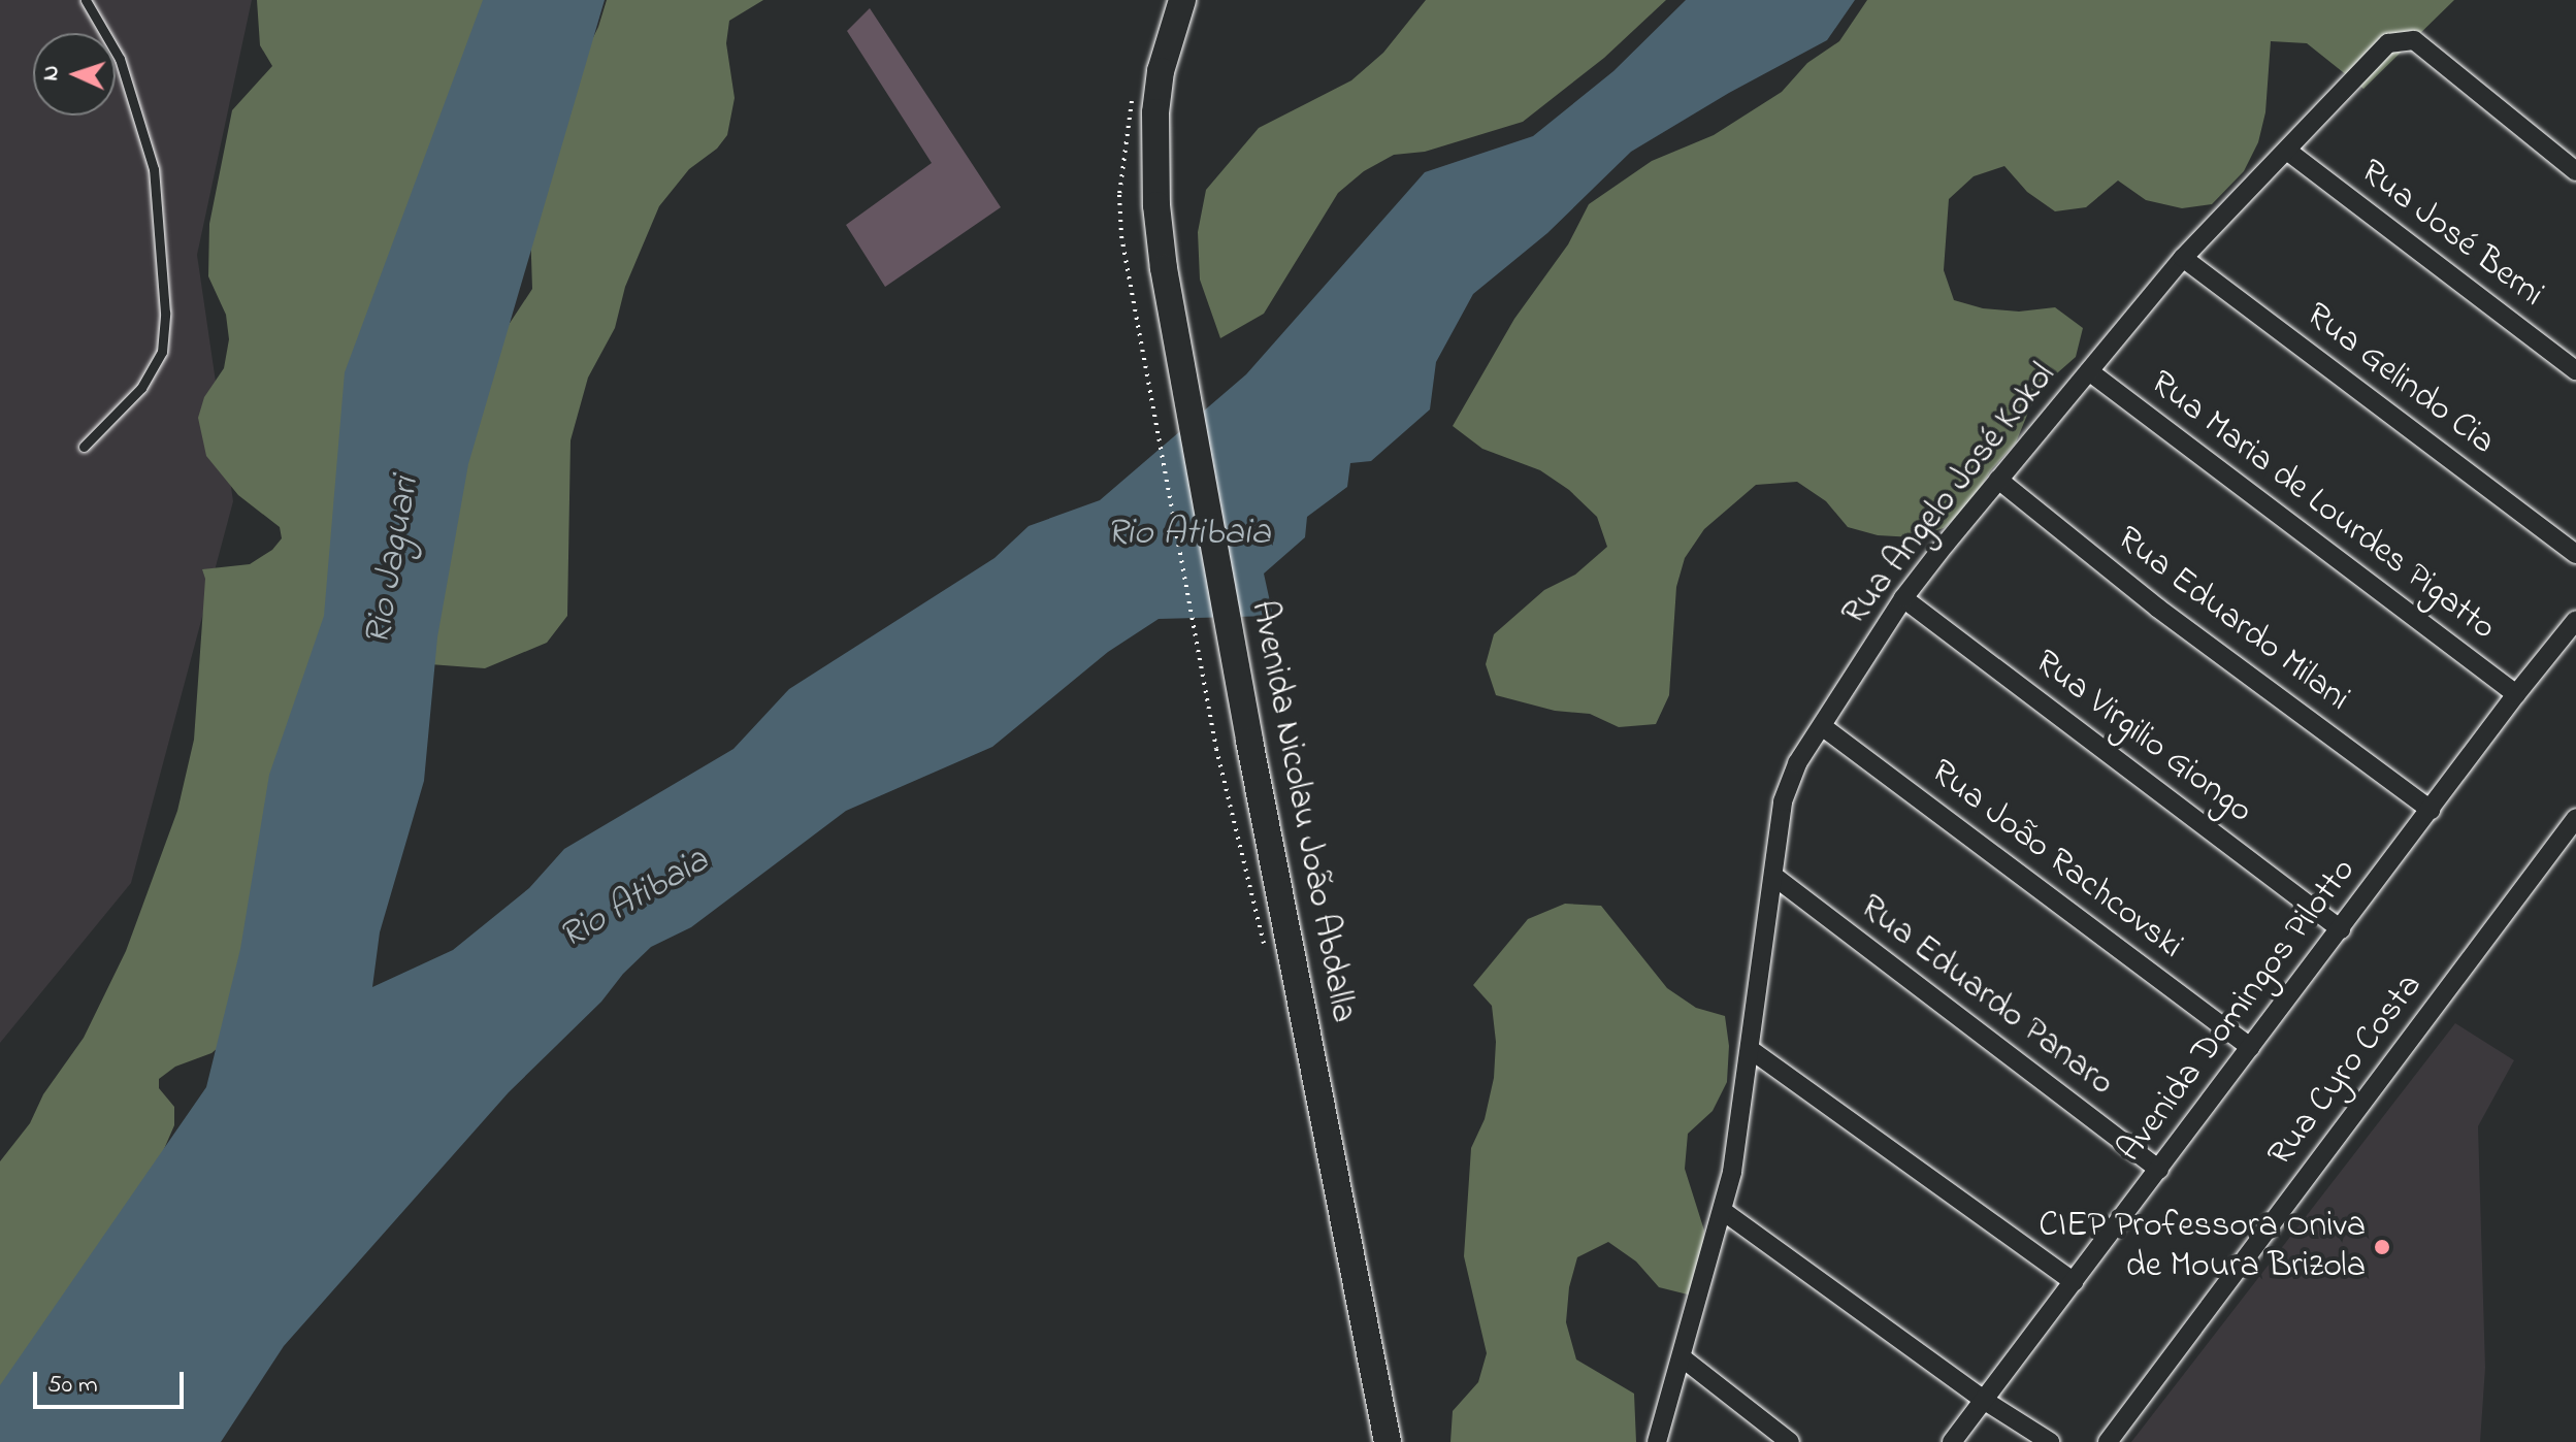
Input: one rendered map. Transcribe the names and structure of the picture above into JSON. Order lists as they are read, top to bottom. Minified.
{"streets":{"main road":["Avenida Nicolau João Abdalla"],"street":["Rua José Berni","Rua Gelindo Cia","Rua Angelo José Kokol","Rua Maria de Lourdes Pigatto","Rua Eduardo Milani","Rua Virgilio Giongo","Rua João Rachcovski","Rua Eduardo Panaro","Avenida Domingos Pilotto","Rua Cyro Costa"]},"crossings":[["Rua José Berni","Rua Angelo José Kokol"],["Rua Gelindo Cia","Rua Angelo José Kokol"],["Rua Angelo José Kokol","Rua Maria de Lourdes Pigatto"],["Rua Angelo José Kokol","Rua Eduardo Milani"],["Rua Angelo José Kokol","Rua Virgilio Giongo"],["Rua Angelo José Kokol","Rua João Rachcovski"],["Rua Angelo José Kokol","Rua Eduardo Panaro"],["Rua Maria de Lourdes Pigatto","Avenida Domingos Pilotto"],["Rua Eduardo Milani","Avenida Domingos Pilotto"],["Rua Virgilio Giongo","Avenida Domingos Pilotto"],["Rua João Rachcovski","Avenida Domingos Pilotto"],["Rua Eduardo Panaro","Avenida Domingos Pilotto"]],"water":["Rio Atibaia","Rio Jaguari"],"places":["CIEP Professora Oniva de Moura Brizola"],"scale_bar":"50 m","north":"left"}
